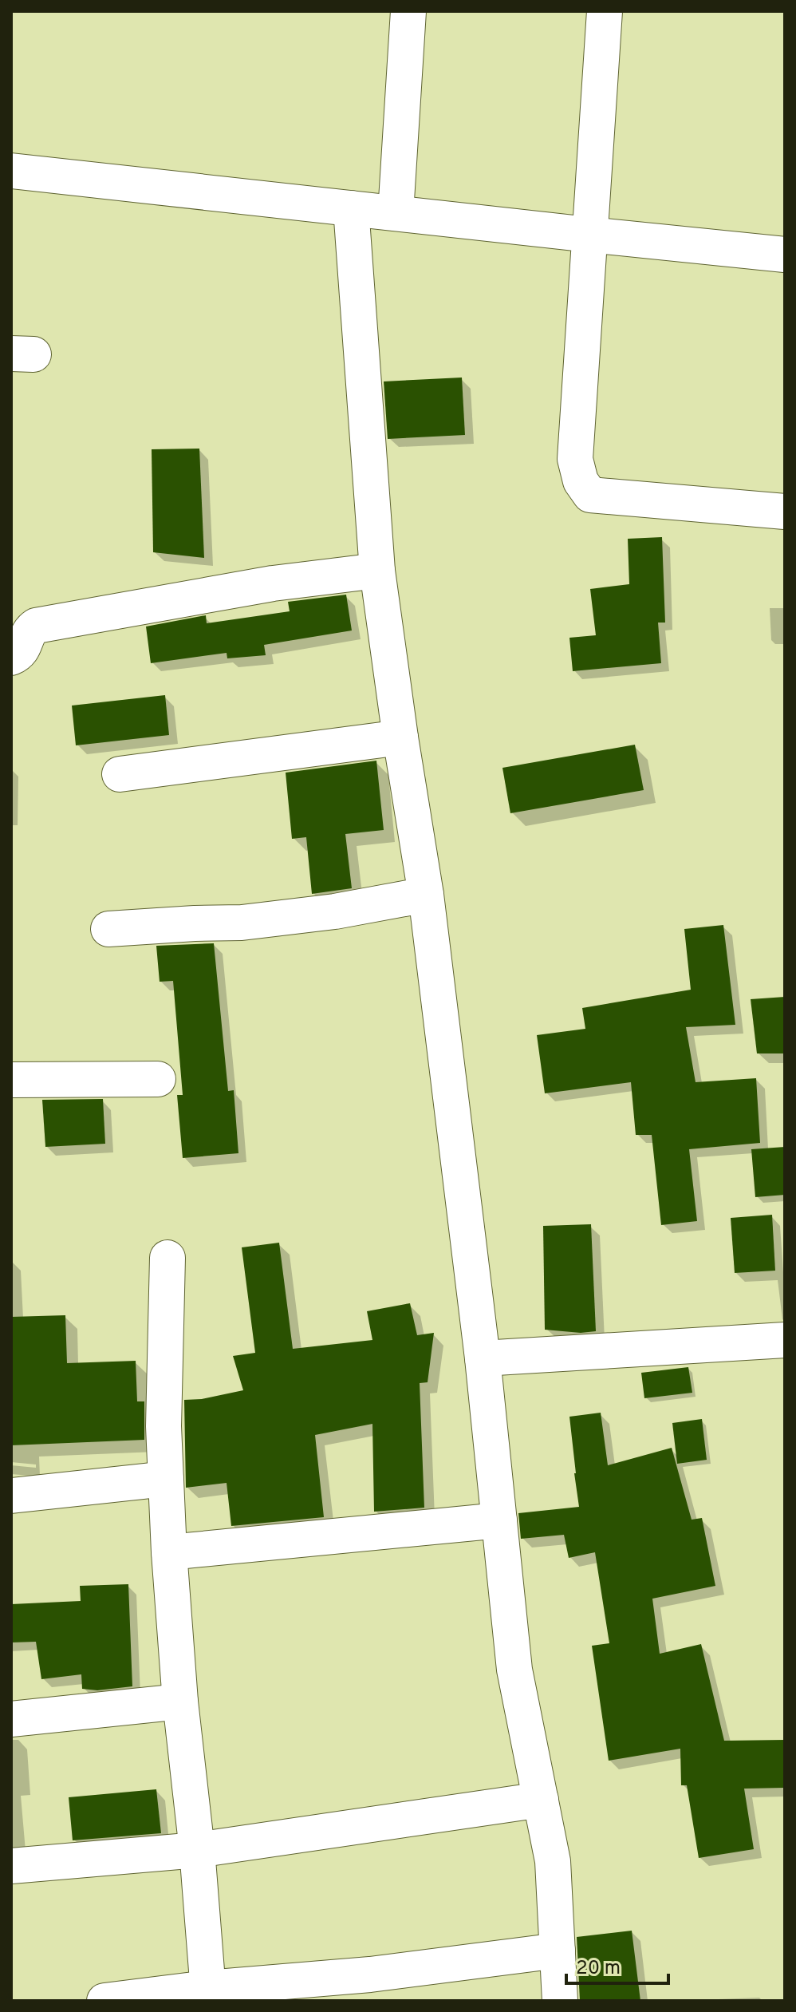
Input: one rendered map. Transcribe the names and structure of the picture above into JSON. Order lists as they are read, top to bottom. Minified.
{"scale_bar":"20 m"}
